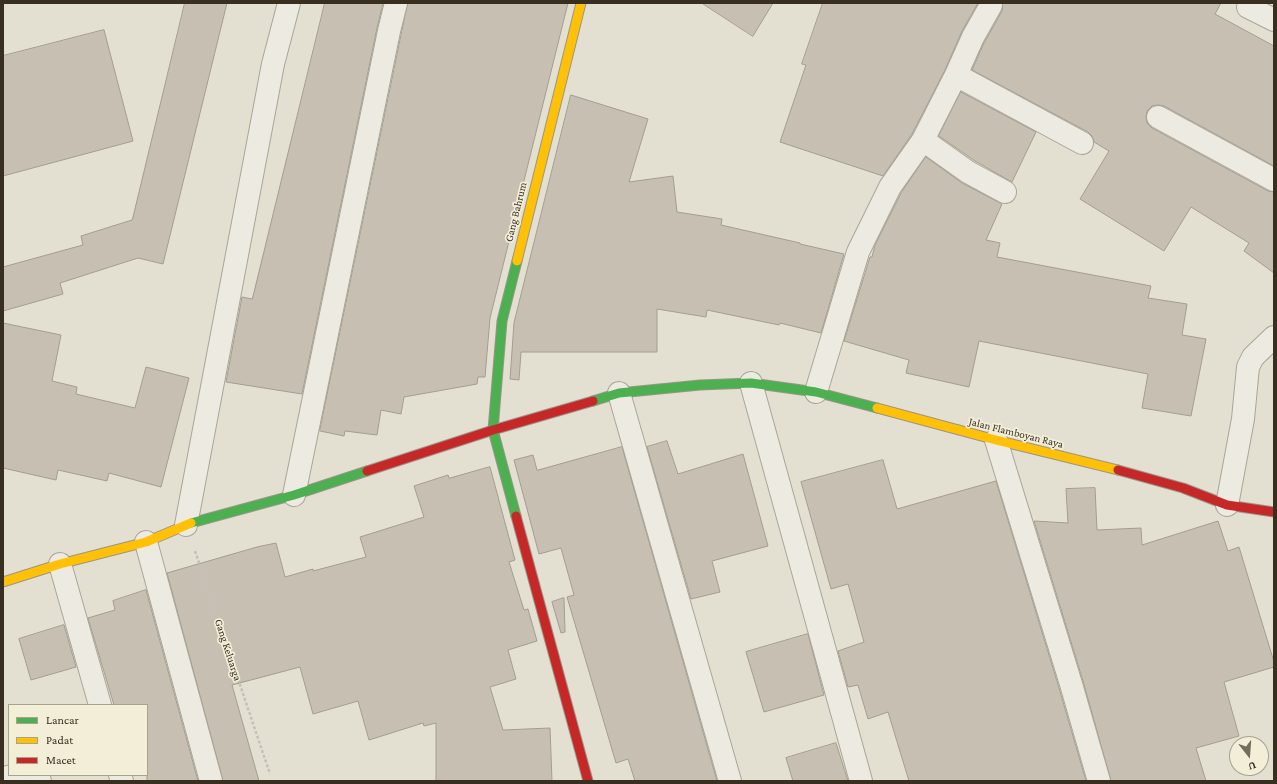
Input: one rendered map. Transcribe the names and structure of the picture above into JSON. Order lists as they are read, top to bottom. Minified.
{"streets":{"main road":["Gang Bahrum","Jalan Flamboyan Raya"],"path":["Gang Keluarga"]},"crossings":[["Gang Bahrum","Jalan Flamboyan Raya"],["Jalan Flamboyan Raya","Gang Keluarga"]],"legend":["Lancar","Padat","Macet"],"north":"bottom"}
